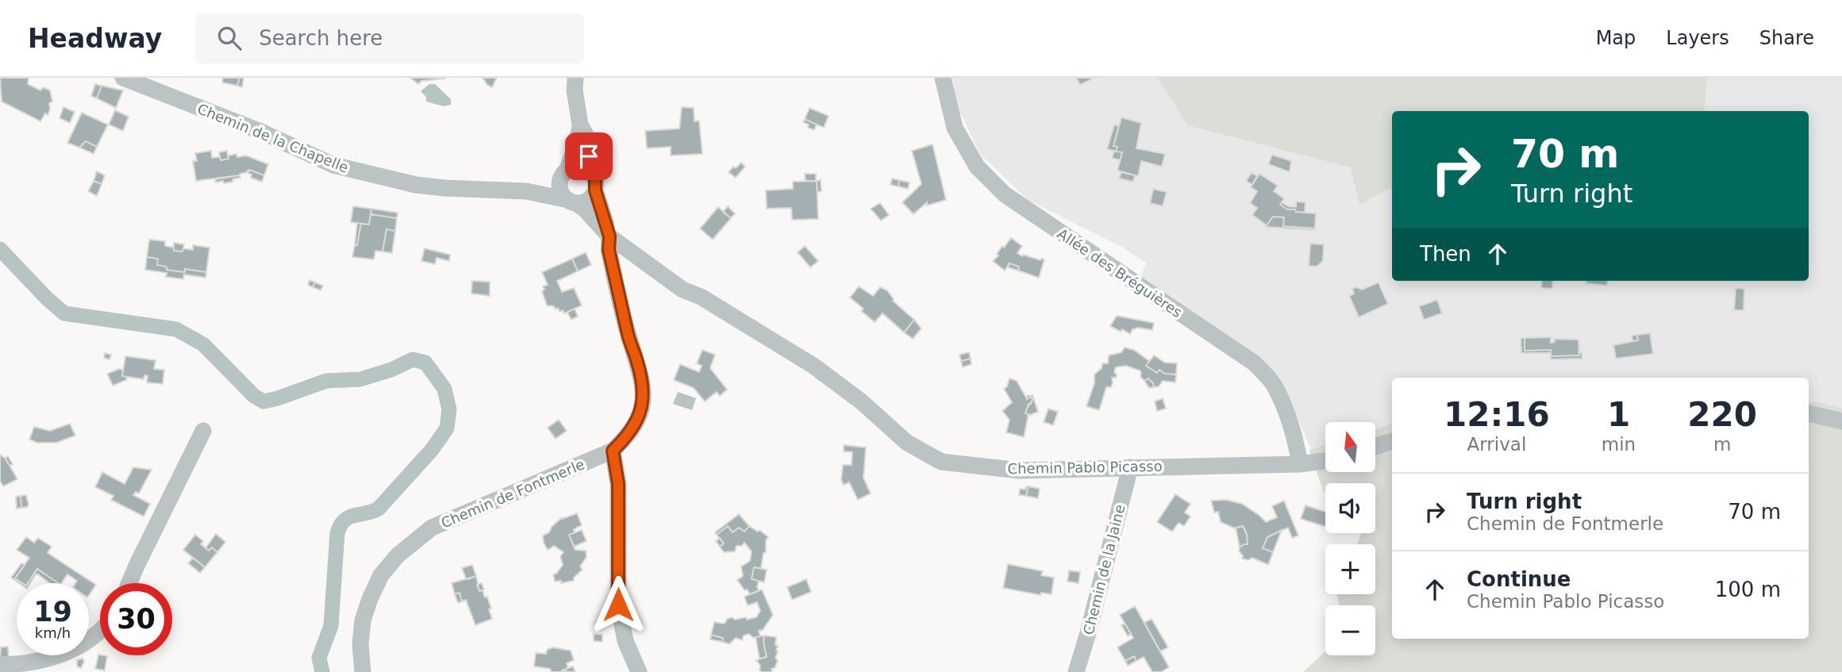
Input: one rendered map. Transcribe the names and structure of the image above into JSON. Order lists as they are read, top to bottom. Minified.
{"streets":{"street":["Chemin de la Chapelle","Allée des Bréguières","Chemin Pablo Picasso","Chemin de Fontmerle","Chemin de la Jaine"]},"crossings":[["Chemin de la Chapelle","Chemin Pablo Picasso"],["Allée des Bréguières","Chemin Pablo Picasso"],["Chemin Pablo Picasso","Chemin de Fontmerle"],["Chemin Pablo Picasso","Chemin de la Jaine"]],"north":"top","page":{"header":"Headway","search":"Search here","nav":["Map","Layers","Share"],"turn":["70 m","Turn right"],"then":"Then","eta":["12:16","Arrival","1","min","220","m"],"map_buttons":["+","−"],"list":[{"name":"Turn right","note":"Chemin de Fontmerle","value":"70 m"},{"name":"Continue","note":"Chemin Pablo Picasso","value":"100 m"}],"speed":"19 km/h","limit":"30"}}
